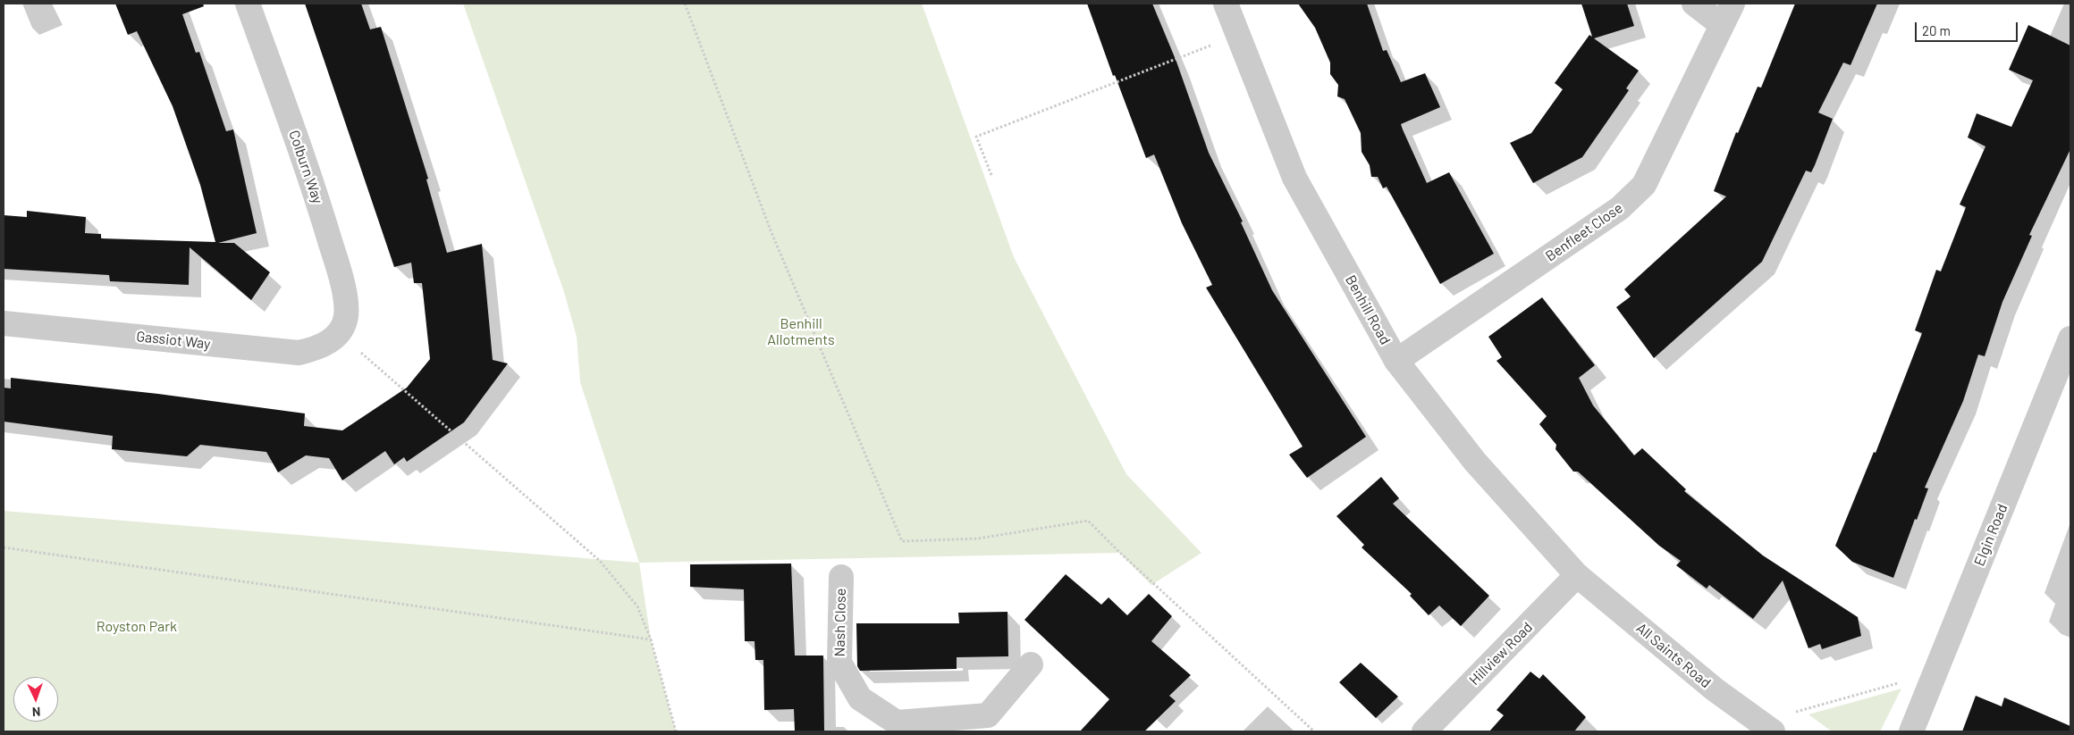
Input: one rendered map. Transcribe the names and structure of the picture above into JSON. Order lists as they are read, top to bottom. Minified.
{"streets":{"street":["Colburn Way","Benfleet Close","Benhill Road","Gassiot Way","Elgin Road","Nash Close","Hillview Road","All Saints Road"]},"crossings":[["Colburn Way","Gassiot Way"],["Benfleet Close","Benhill Road"],["Benhill Road","Hillview Road"],["Benhill Road","All Saints Road"],["Hillview Road","All Saints Road"]],"parks":["Benhill Allotments","Royston Park"],"scale_bar":"20 m","north":"bottom"}
